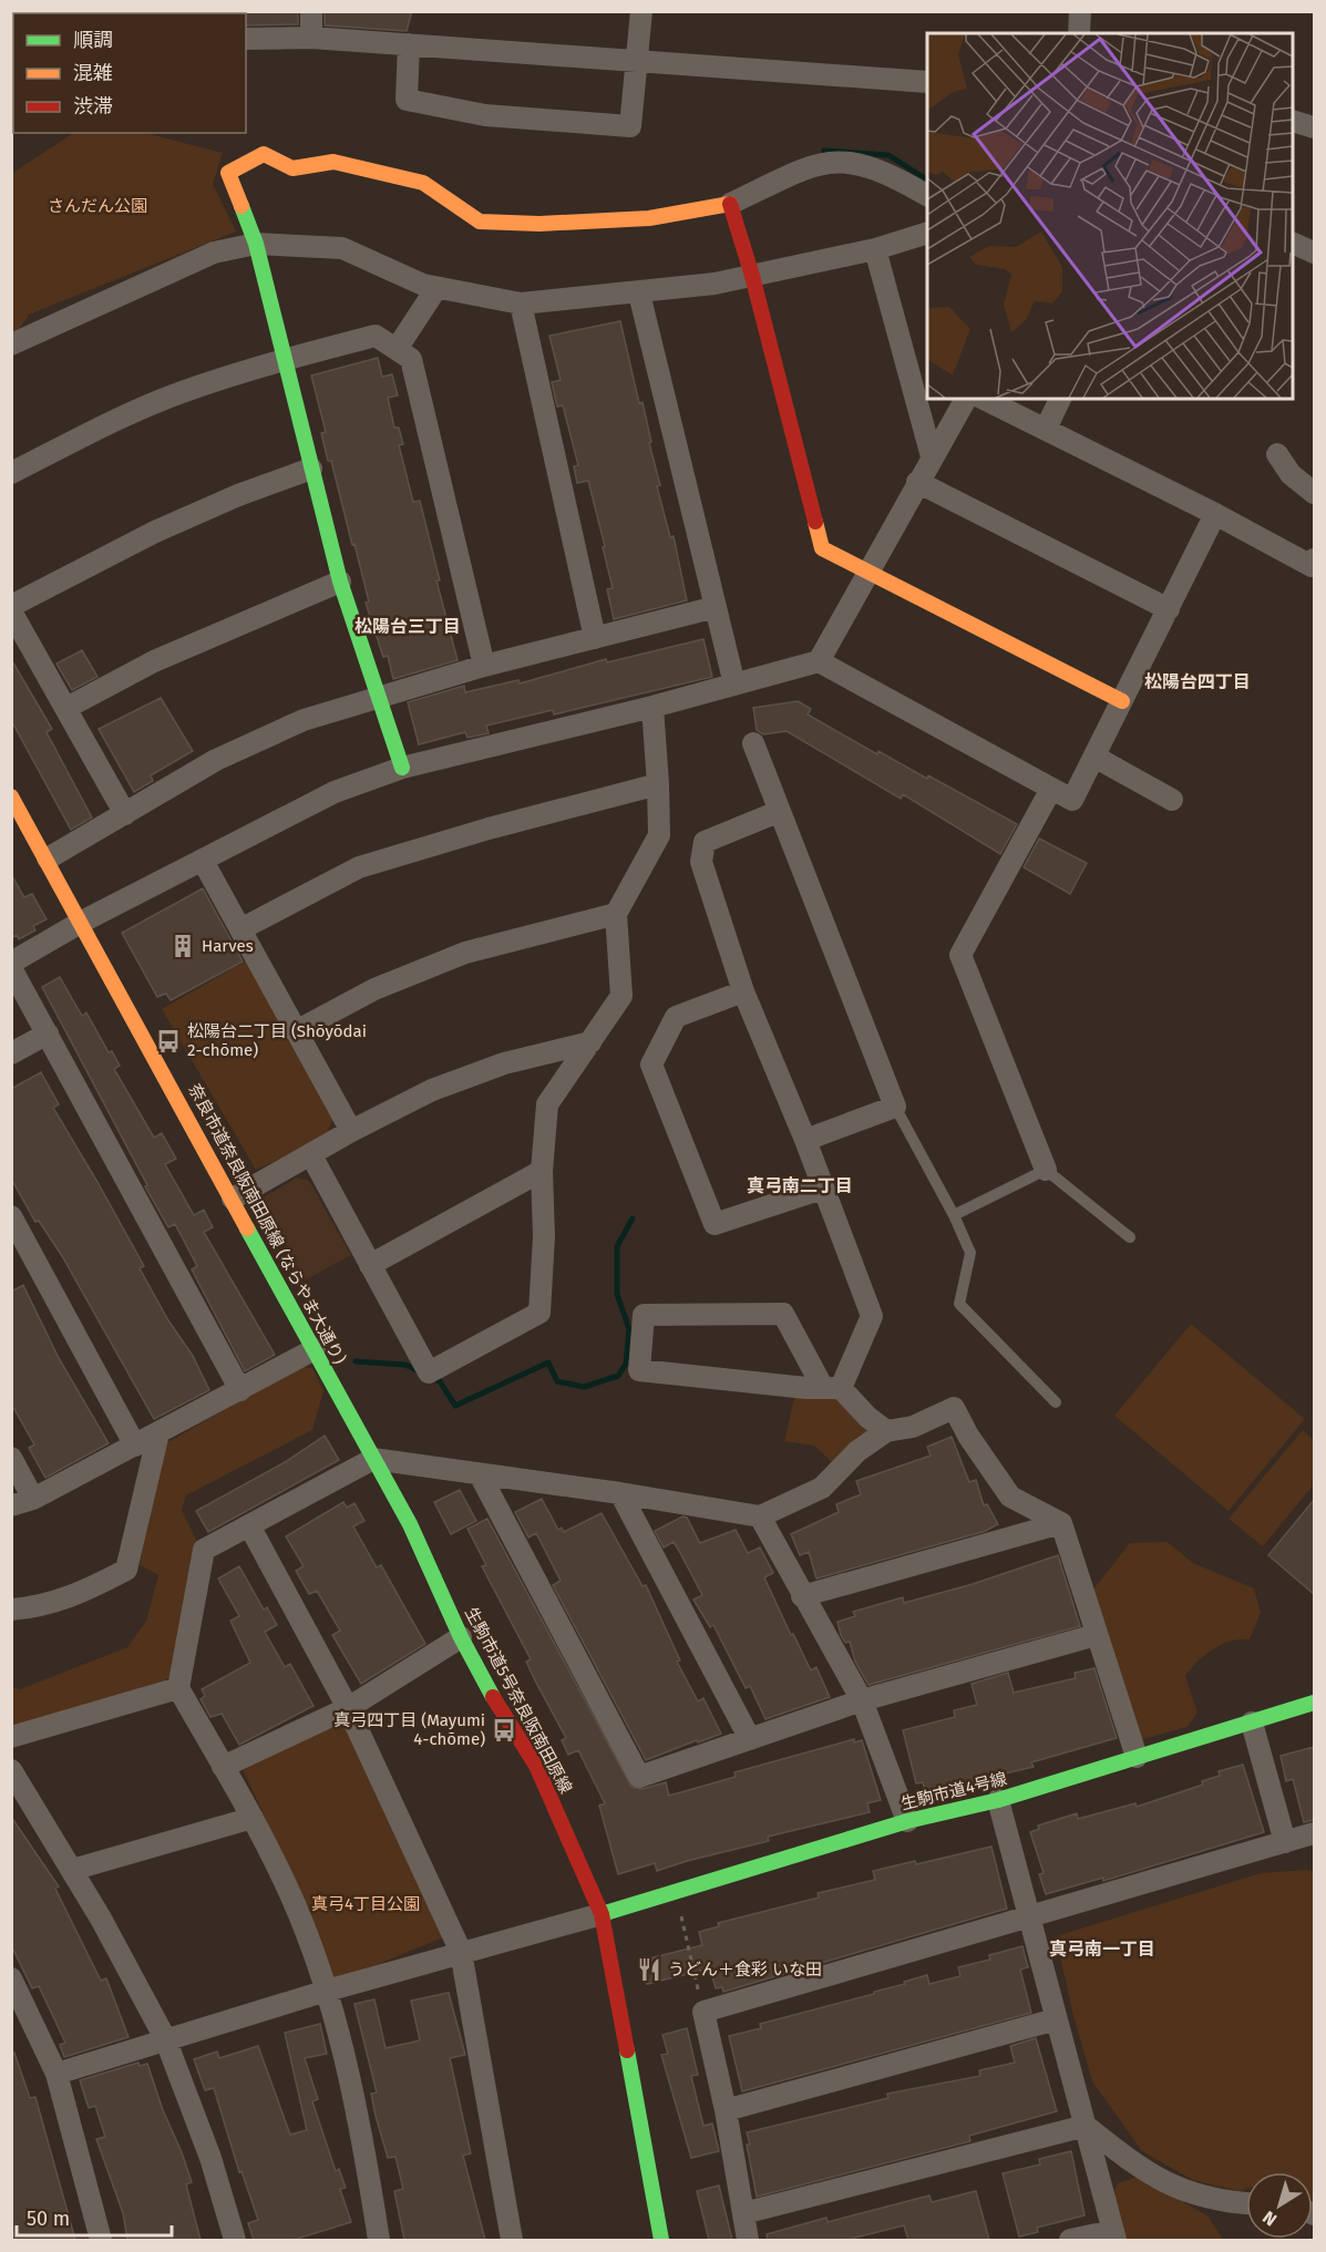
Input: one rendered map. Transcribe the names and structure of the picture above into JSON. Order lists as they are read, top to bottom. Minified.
{"streets":{"street":["奈良市道奈良阪南田原線 (ならやま大通り)","生駒市道5号奈良阪南田原線","生駒市道4号線"]},"crossings":[["奈良市道奈良阪南田原線 (ならやま大通り)","生駒市道5号奈良阪南田原線"],["生駒市道5号奈良阪南田原線","生駒市道4号線"]],"districts":["松陽台三丁目","松陽台四丁目","真弓南二丁目","真弓南一丁目"],"parks":["さんだん公園","真弓4丁目公園"],"places":{"building":["Harves"],"bus stop":["松陽台二丁目 (Shōyōdai 2-chōme)","真弓四丁目 (Mayumi 4-chōme)"],"restaurant":["うどん＋食彩 いな田"]},"legend":["順調","混雑","渋滞"],"scale_bar":"50 m","north":"bottom left"}
